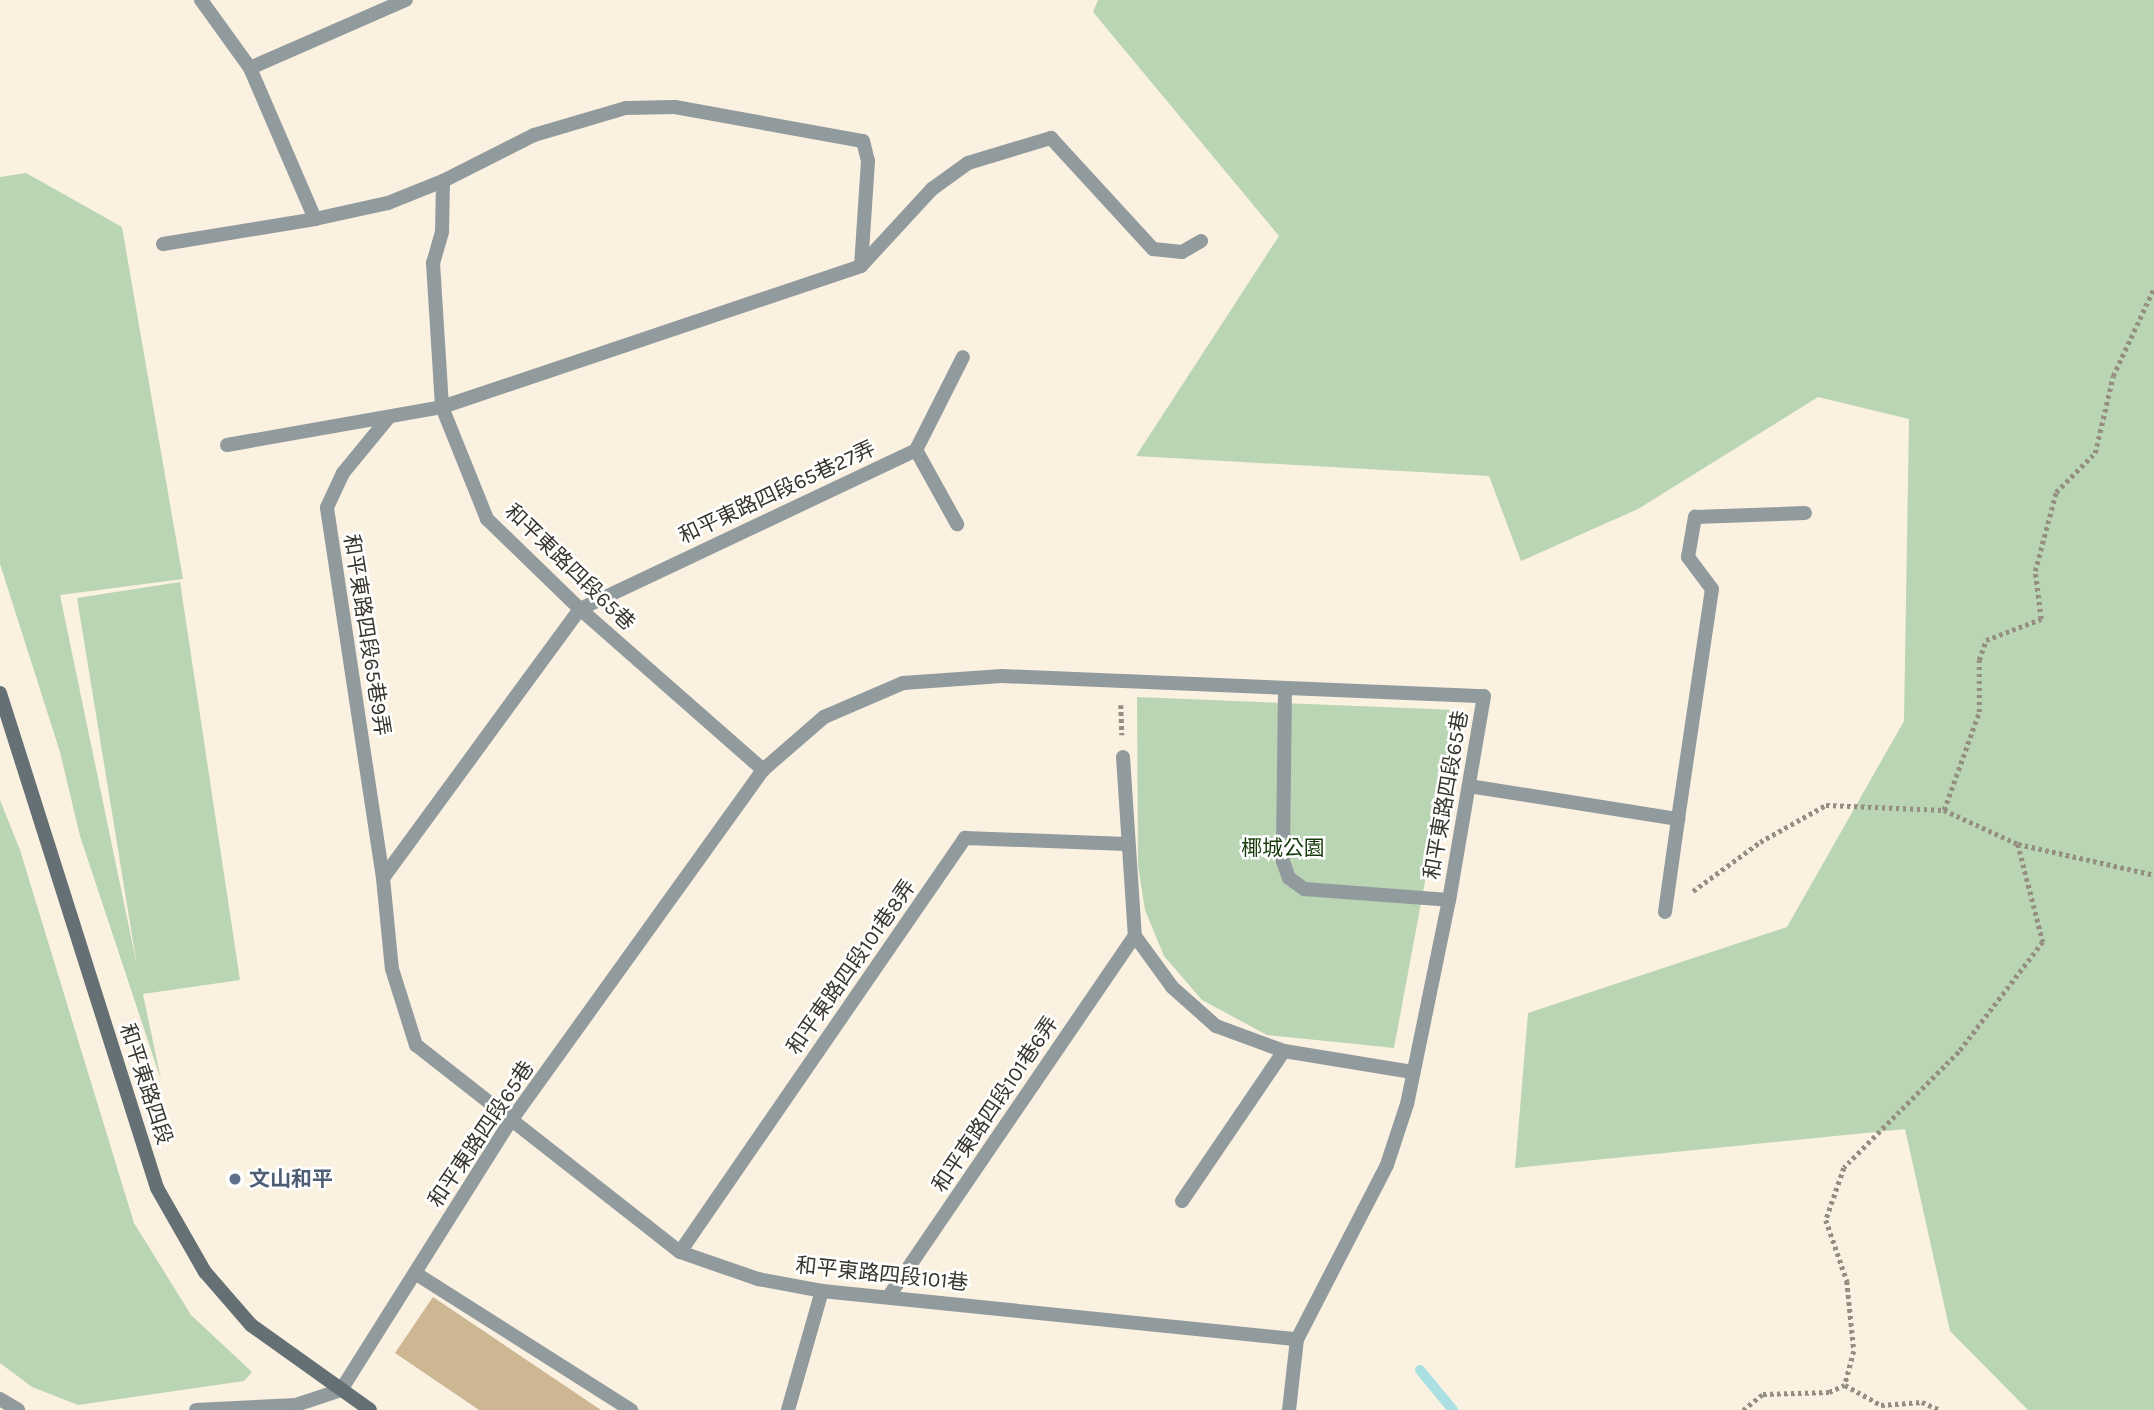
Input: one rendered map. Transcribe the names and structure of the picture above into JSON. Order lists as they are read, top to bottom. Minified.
{"streets":{"main road":["和平東路四段"],"street":["和平東路四段65巷27弄","和平東路四段65巷","和平東路四段65巷9弄","和平東路四段101巷8弄","和平東路四段101巷6弄","和平東路四段101巷"]},"crossings":[["和平東路四段65巷27弄","和平東路四段65巷"],["和平東路四段65巷","和平東路四段65巷9弄"],["和平東路四段65巷","和平東路四段"],["和平東路四段65巷","和平東路四段101巷"],["和平東路四段65巷9弄","和平東路四段101巷"],["和平東路四段101巷8弄","和平東路四段101巷"],["和平東路四段101巷6弄","和平東路四段101巷"]],"parks":["椰城公園"],"places":["文山和平"]}
